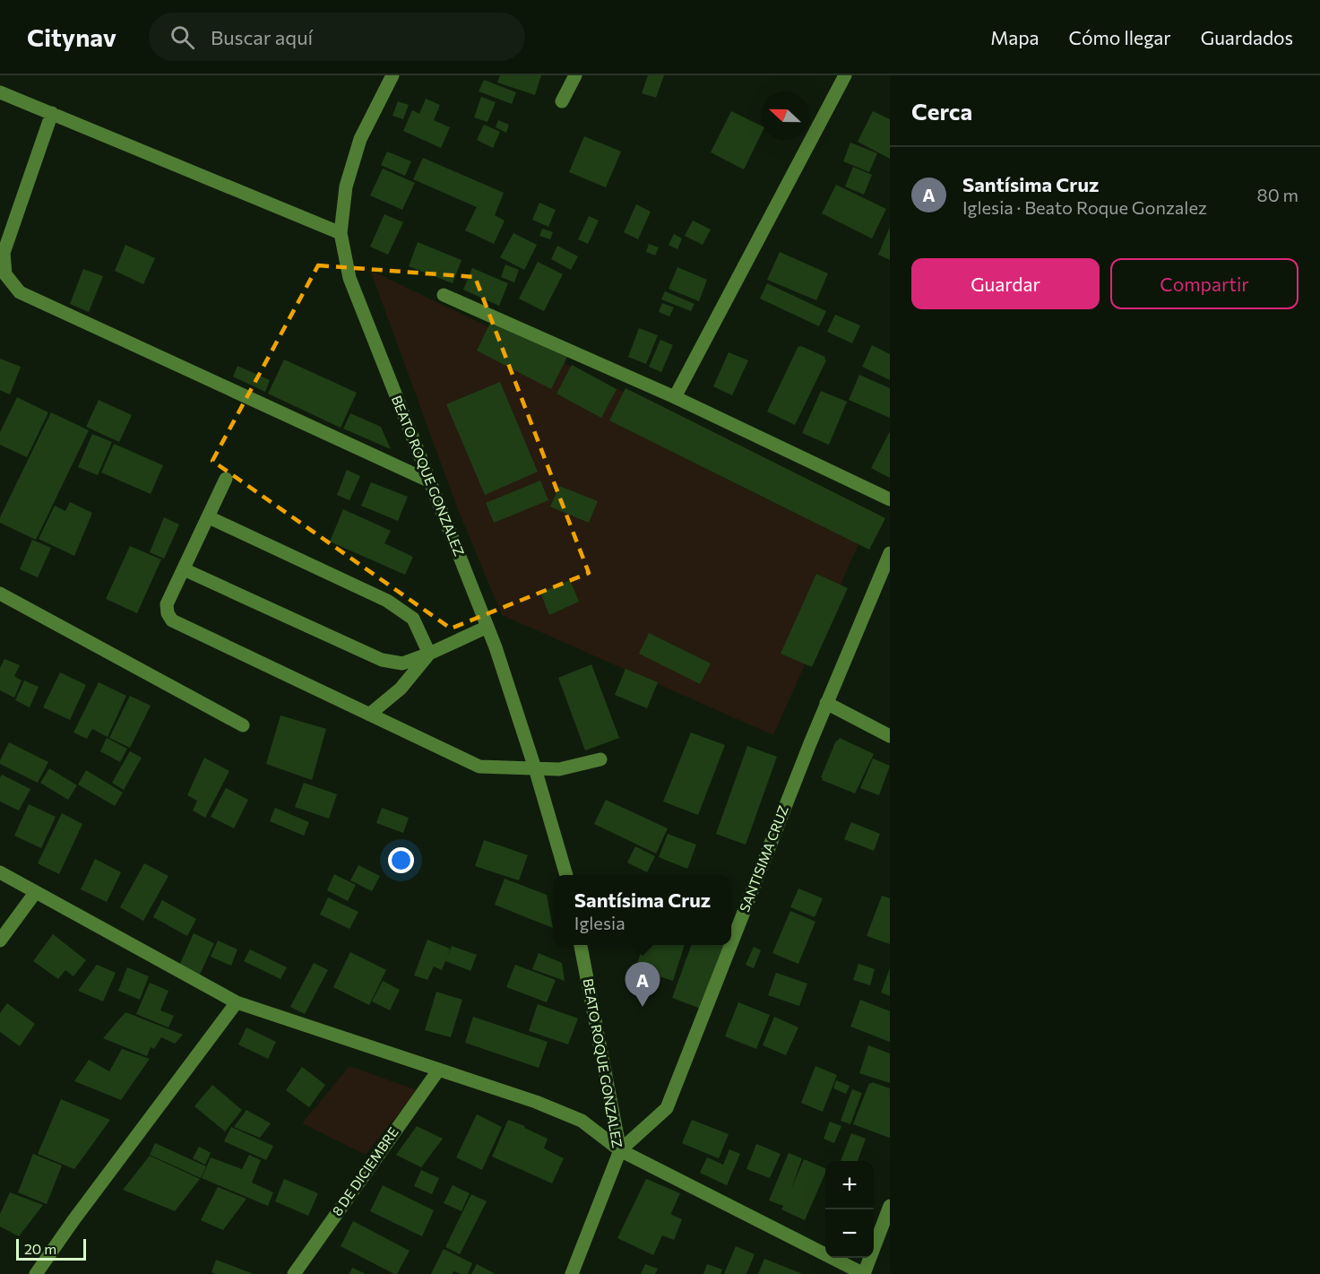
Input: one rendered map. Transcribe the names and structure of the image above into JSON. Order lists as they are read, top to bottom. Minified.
{"streets":{"street":["BEATO ROQUE GONZALEZ","SANTISIMA CRUZ","8 DE DICIEMBRE"]},"crossings":[["BEATO ROQUE GONZALEZ","SANTISIMA CRUZ"]],"scale_bar":"20 m","north":"left","page":{"header":"Citynav","search":"Buscar aquí","nav":["Mapa","Cómo llegar","Guardados"],"heading":"Cerca","list":[{"mark":"A","name":"Santísima Cruz","note":"Iglesia · Beato Roque Gonzalez","value":"80 m"}],"buttons":["Guardar","Compartir"],"popup":["Santísima Cruz","Iglesia"],"pins":"A","map_buttons":["+","−"],"scale":"20 m"}}
